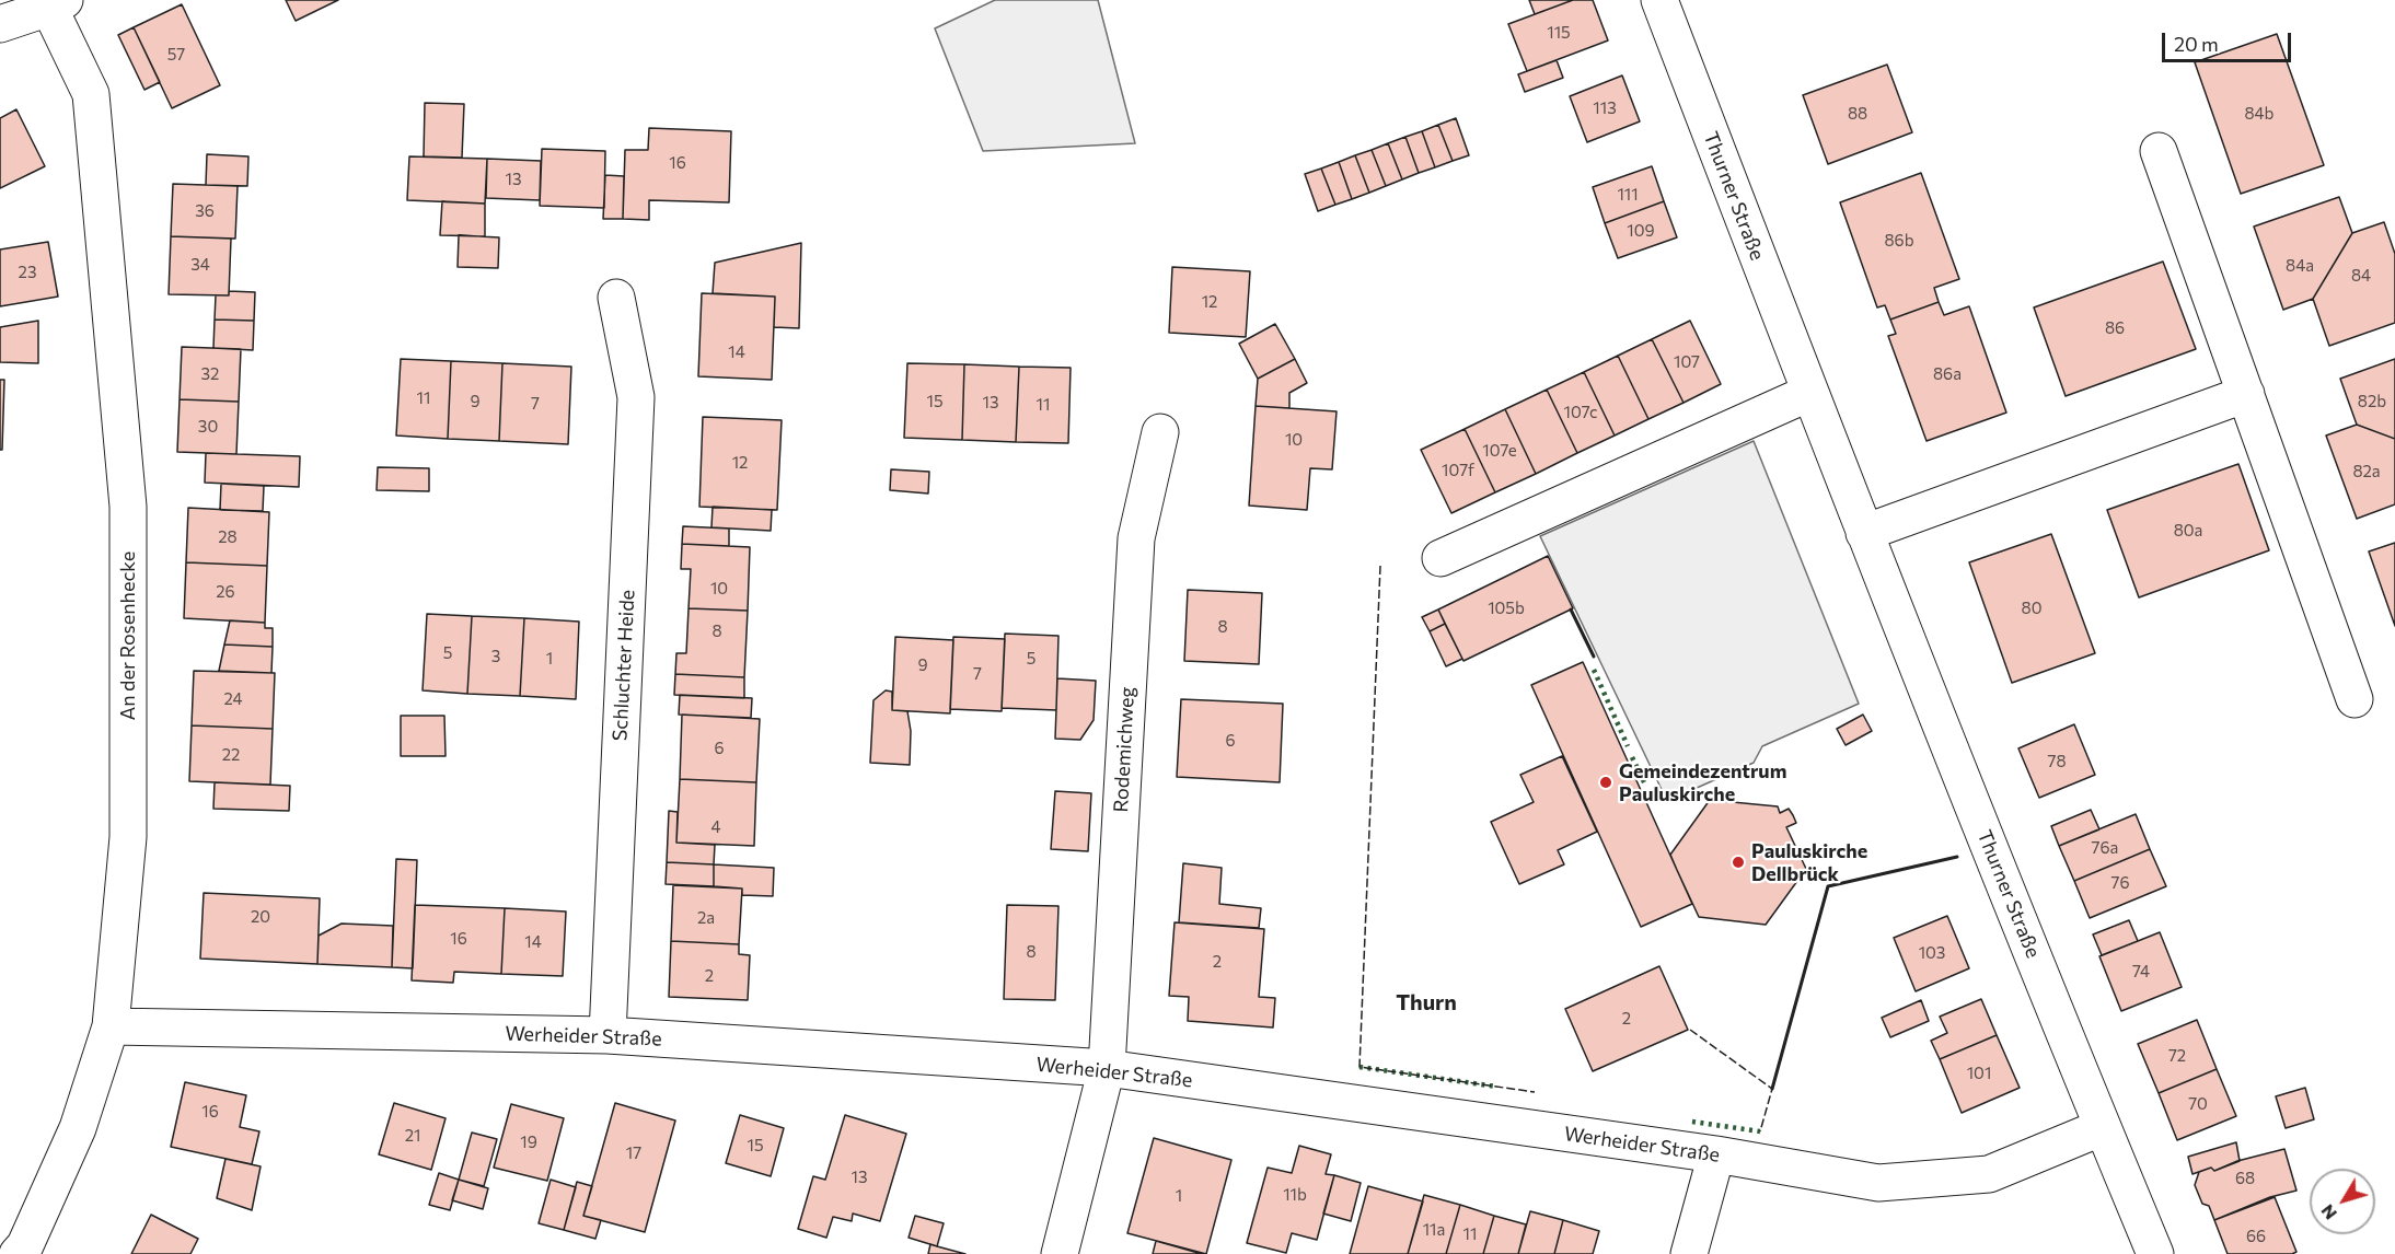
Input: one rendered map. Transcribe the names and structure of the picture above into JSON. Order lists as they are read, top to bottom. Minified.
{"streets":{"street":["Thurner Straße","An der Rosenhecke","Schluchter Heide","Rodemichweg","Werheider Straße"]},"crossings":[["Thurner Straße","Werheider Straße"],["An der Rosenhecke","Werheider Straße"],["Schluchter Heide","Werheider Straße"],["Rodemichweg","Werheider Straße"]],"districts":["Thurn"],"places":["Gemeindezentrum Pauluskirche","Pauluskirche Dellbrück"],"house_numbers":["115","57","113","88","84b","16","13","111","36","109","86b","34","84a","23","84","12","86","14","107","32","86a","11","9","15","82b","13","7","11","107c","30","10","107e","12","107f","82a","80a","28","10","26","105b","80","8","8","5","3","1","5","9","7","24","6","6","22","78","4","76a","76","20","2a","16","14","8","103","2","74","2","2","72","101","70","16","21","19","15","17","13","68","11b","1","11a","11","66"],"scale_bar":"20 m","north":"bottom left"}
